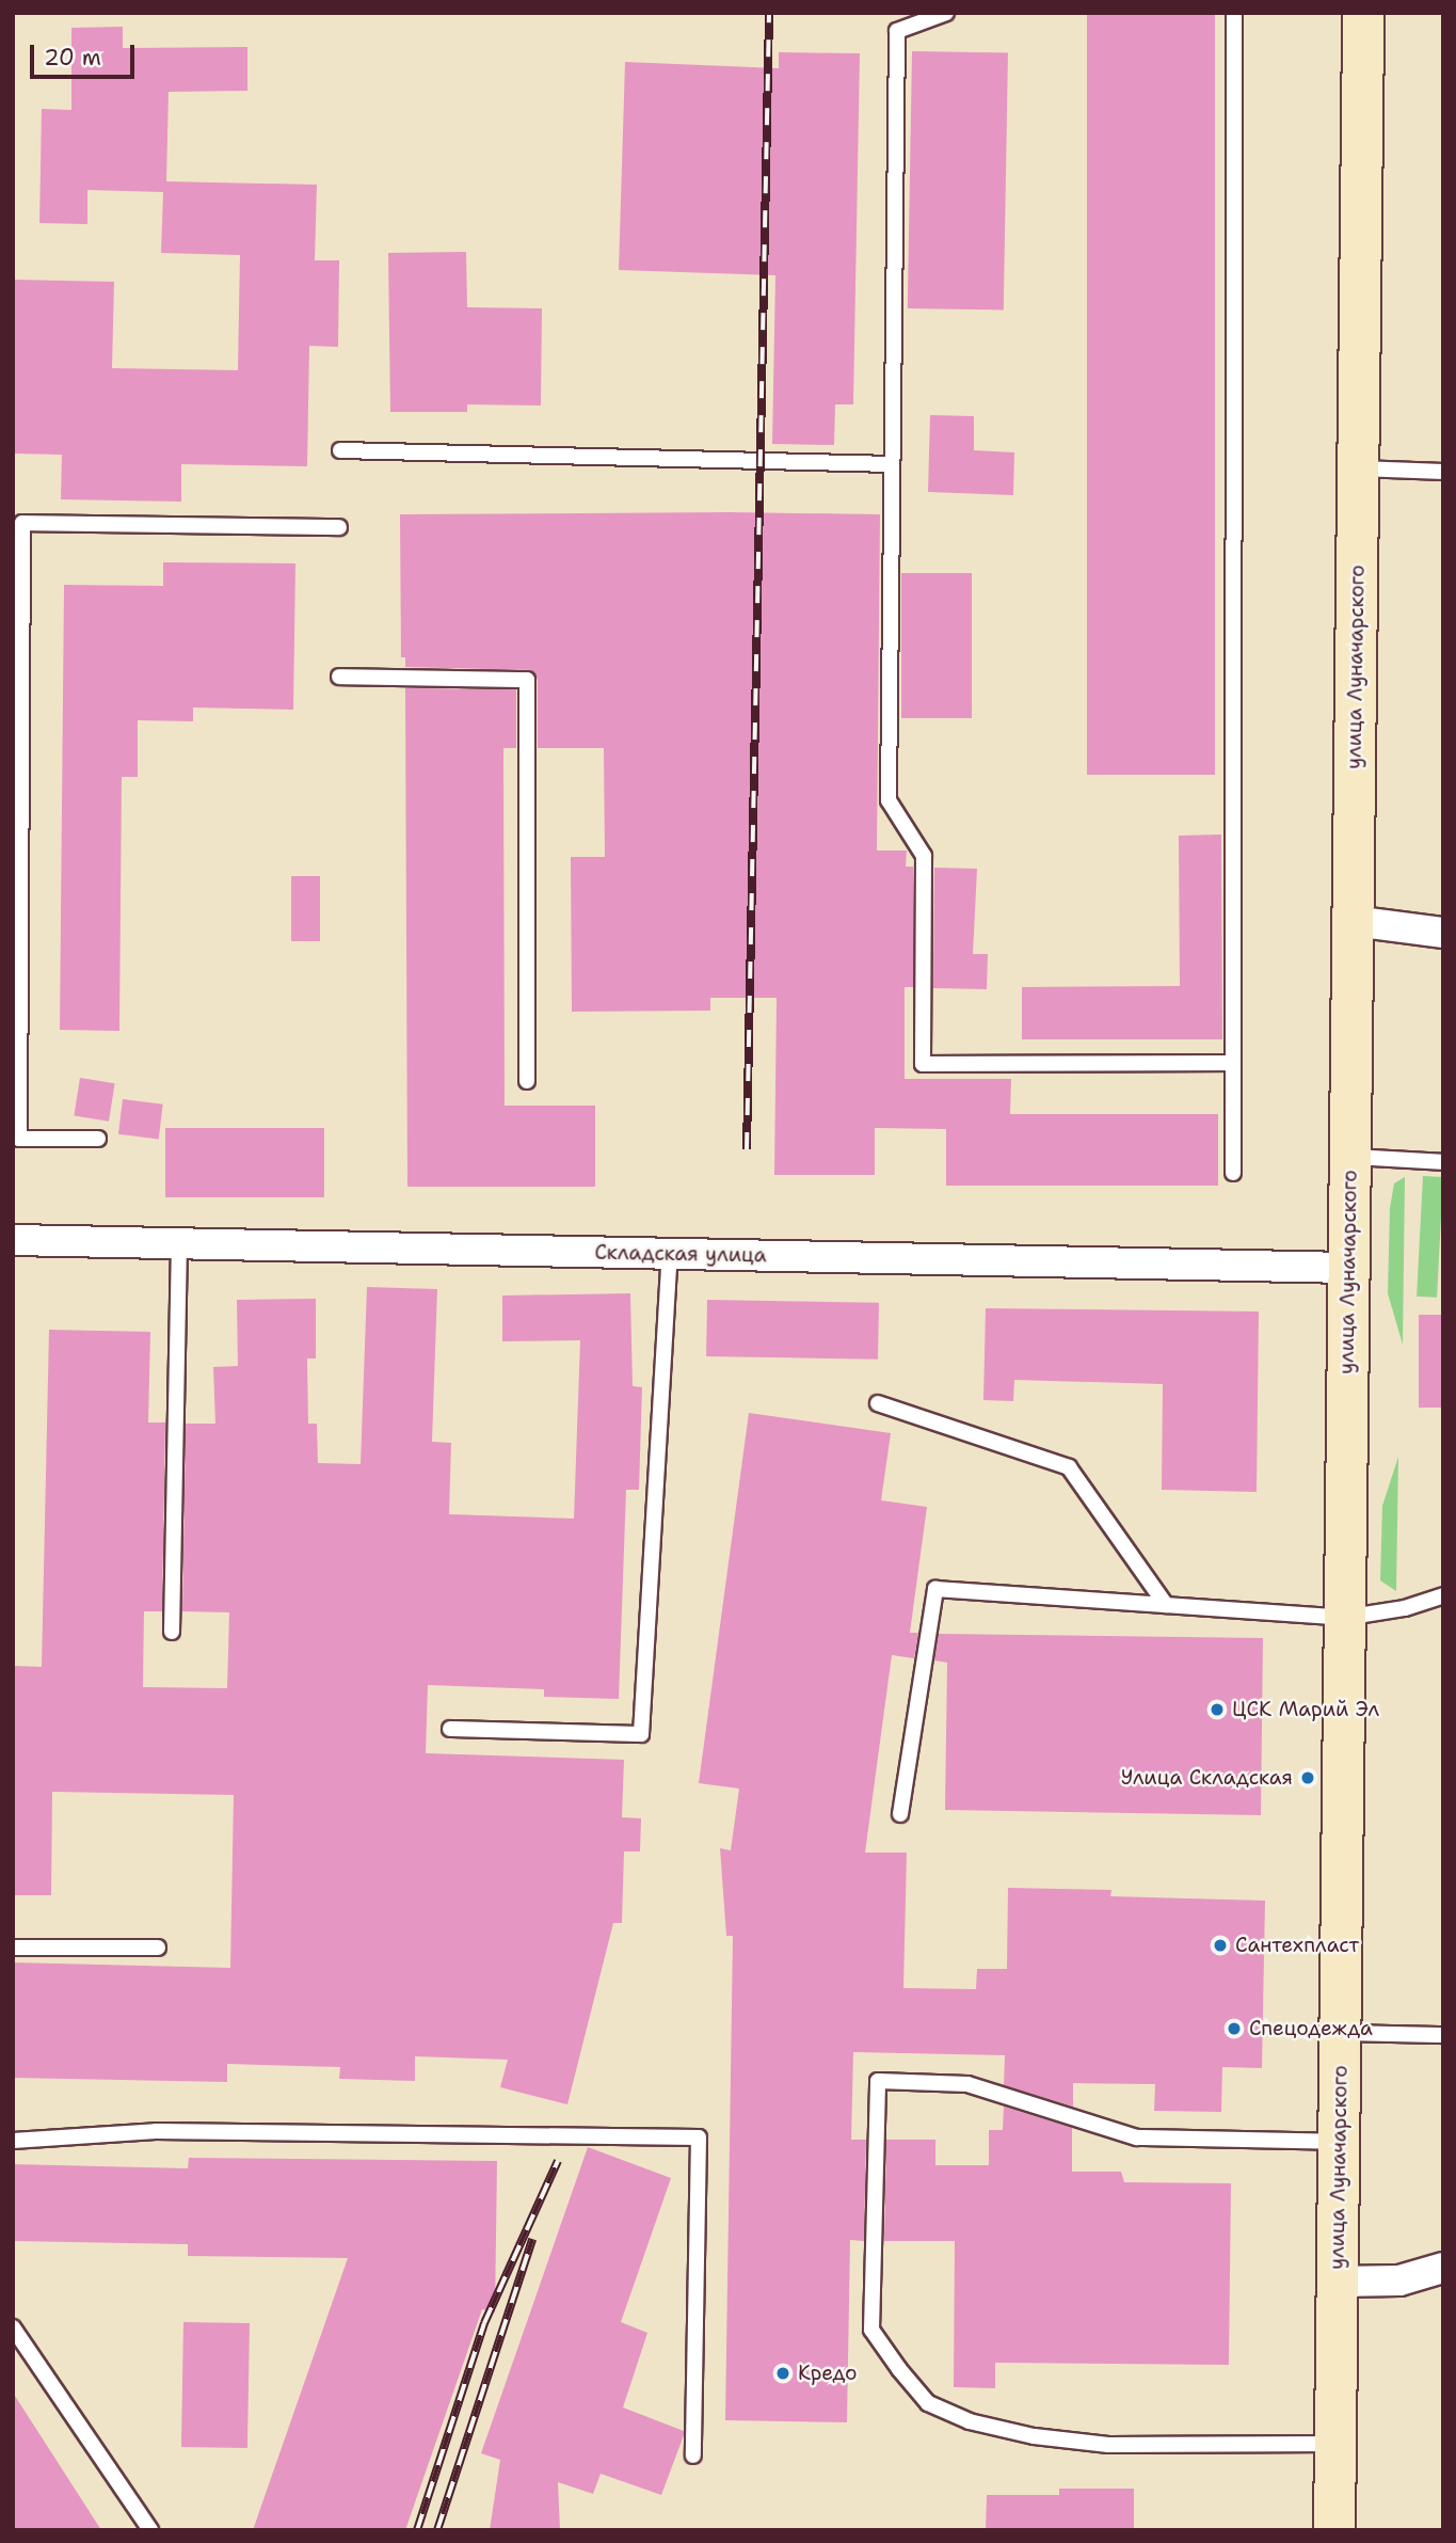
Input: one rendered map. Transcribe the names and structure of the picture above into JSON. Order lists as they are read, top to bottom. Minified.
{"streets":{"main road":["улица Луначарского"],"street":["Складская улица"]},"crossings":[["улица Луначарского","Складская улица"]],"places":["ЦСК Марий Эл","Улица Складская","Сантехпласт","Спецодежда","Кредо"],"scale_bar":"20 m"}
